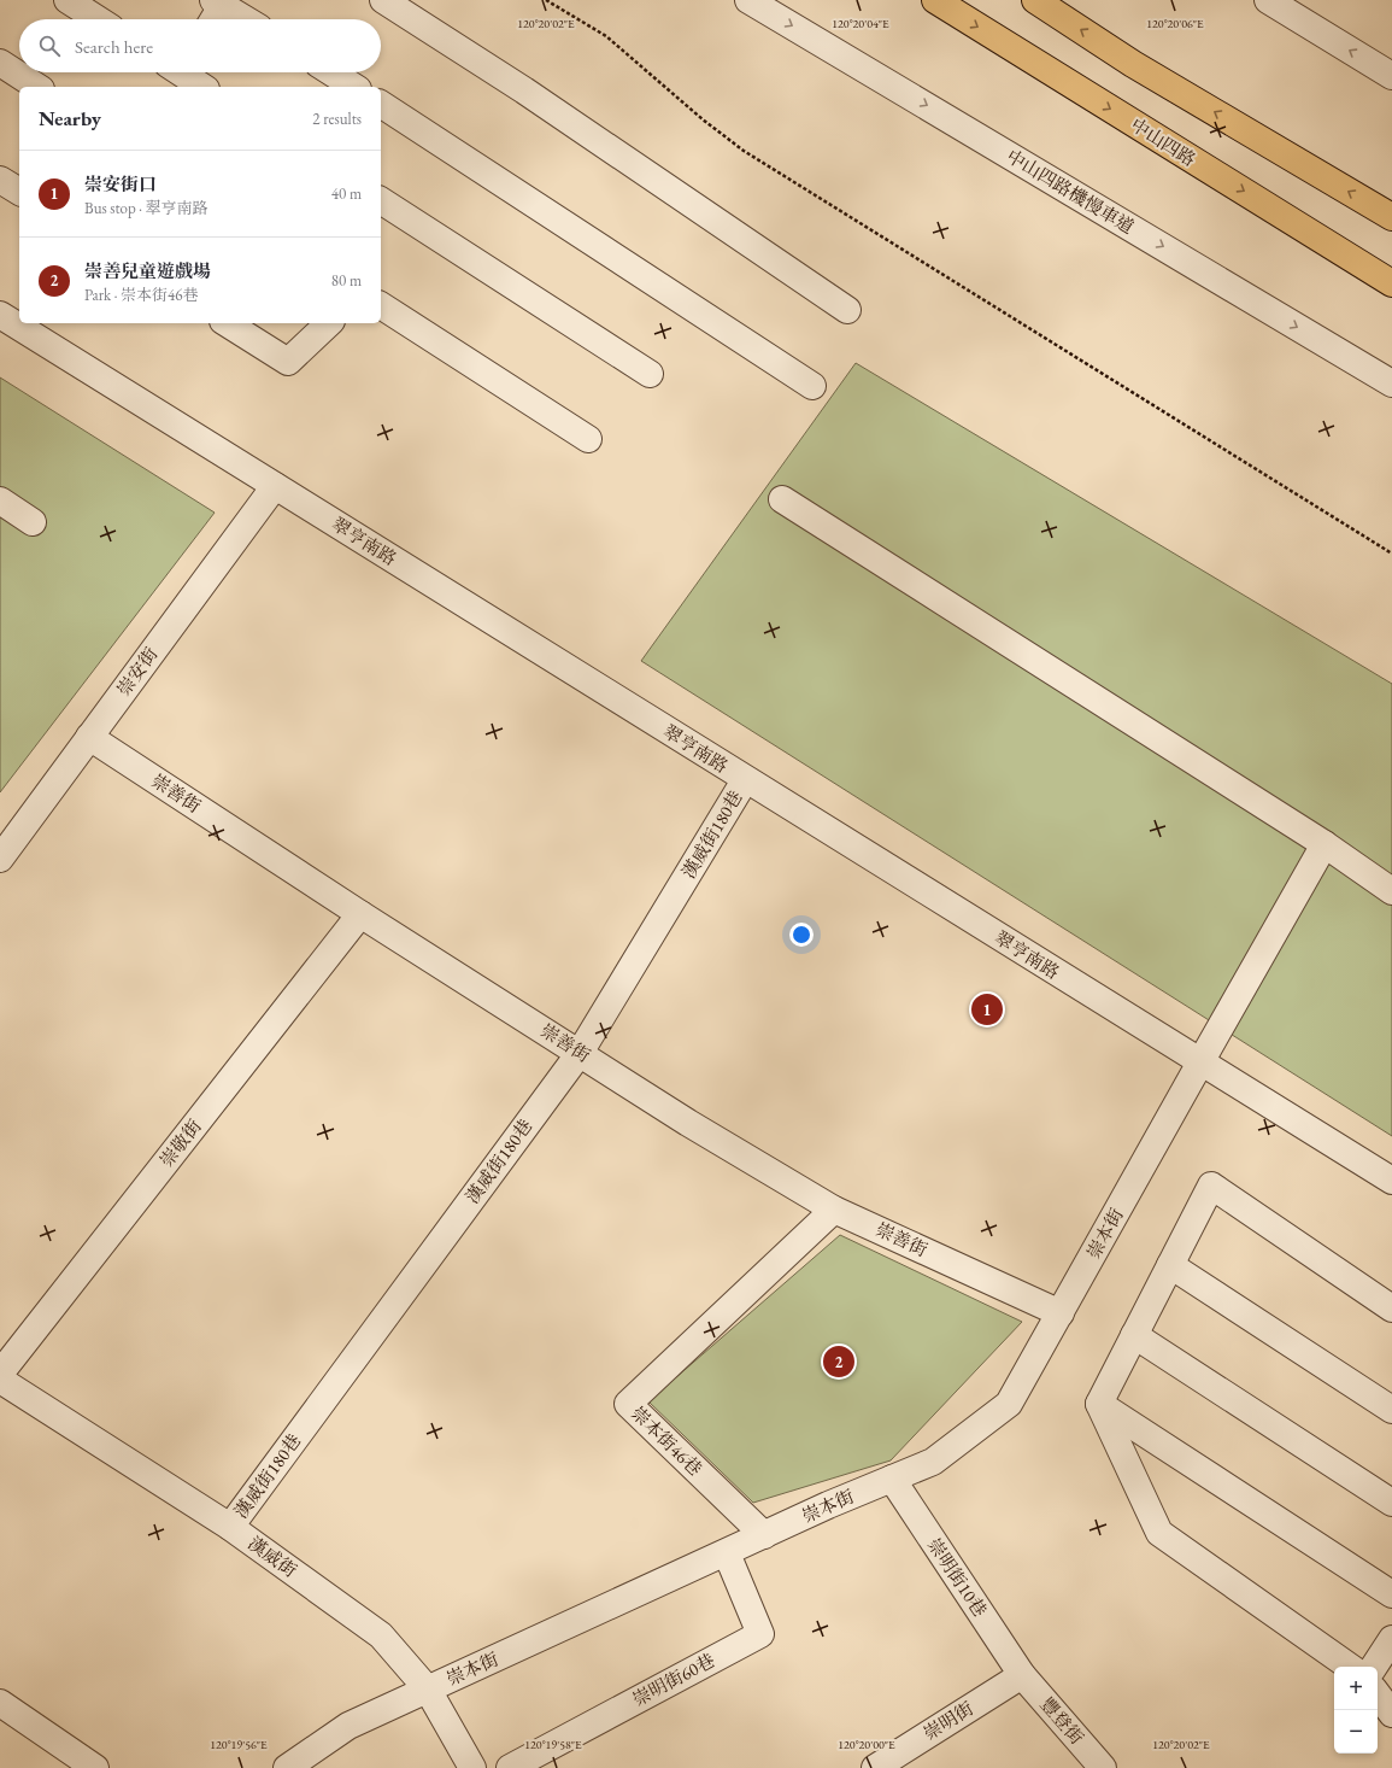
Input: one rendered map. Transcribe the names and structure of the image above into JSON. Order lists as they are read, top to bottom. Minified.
{"streets":{"main road":["中山四路"],"street":["中山四路機慢車道","翠亨南路","崇安街","崇善街","漢威街180巷","崇敬街","崇本街","崇本街46巷","漢威街","崇明街10巷","崇明街60巷","崇明街","豐登街"]},"crossings":[["翠亨南路","崇安街"],["翠亨南路","漢威街180巷"],["翠亨南路","崇本街"],["崇安街","崇善街"],["崇善街","漢威街180巷"],["崇善街","崇敬街"],["崇善街","崇本街"],["崇善街","崇本街46巷"],["漢威街180巷","漢威街"],["崇本街","崇本街46巷"],["崇本街","漢威街"],["崇本街","崇明街10巷"],["崇本街","崇明街60巷"],["崇明街10巷","崇明街"],["崇明街10巷","豐登街"],["崇明街","豐登街"]],"page":{"search":"Search here","heading":["Nearby","2 results"],"list":[{"mark":"1","name":"崇安街口","note":"Bus stop · 翠亨南路","value":"40 m"},{"mark":"2","name":"崇善兒童遊戲場","note":"Park · 崇本街46巷","value":"80 m"}],"pins":["1","2"],"map_buttons":["+","−"]},"coordinates":["120°20'06\"E","120°20'02\"E","120°20'04\"E","120°19'56\"E","120°19'58\"E","120°20'00\"E"]}
